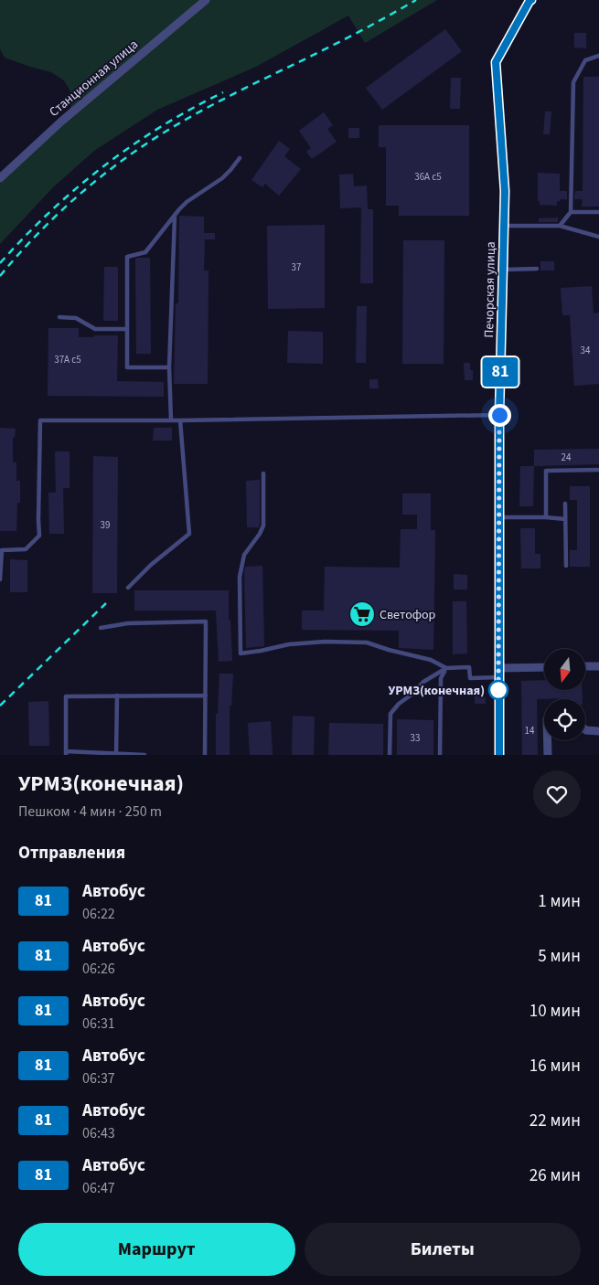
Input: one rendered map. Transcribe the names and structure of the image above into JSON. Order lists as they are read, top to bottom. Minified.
{"streets":{"street":["Станционная улица","Печорская улица"]},"places":{"supermarket":["Светофор"],"other":["УРМЗ(конечная)"]},"lines":["bus line 81"],"house_numbers":["36А с5","37","34","37А с5","24","39","14","33"],"north":"bottom","page":{"on_map":"81","heading":[["УРМЗ(конечная)","Пешком · 4 мин · 250 m"],"Отправления"],"list":[{"mark":"81","name":"Автобус","note":"06:22","value":"1 мин"},{"mark":"81","name":"Автобус","note":"06:26","value":"5 мин"},{"mark":"81","name":"Автобус","note":"06:31","value":"10 мин"},{"mark":"81","name":"Автобус","note":"06:37","value":"16 мин"},{"mark":"81","name":"Автобус","note":"06:43","value":"22 мин"},{"mark":"81","name":"Автобус","note":"06:47","value":"26 мин"}],"buttons":["Маршрут","Билеты"]}}
